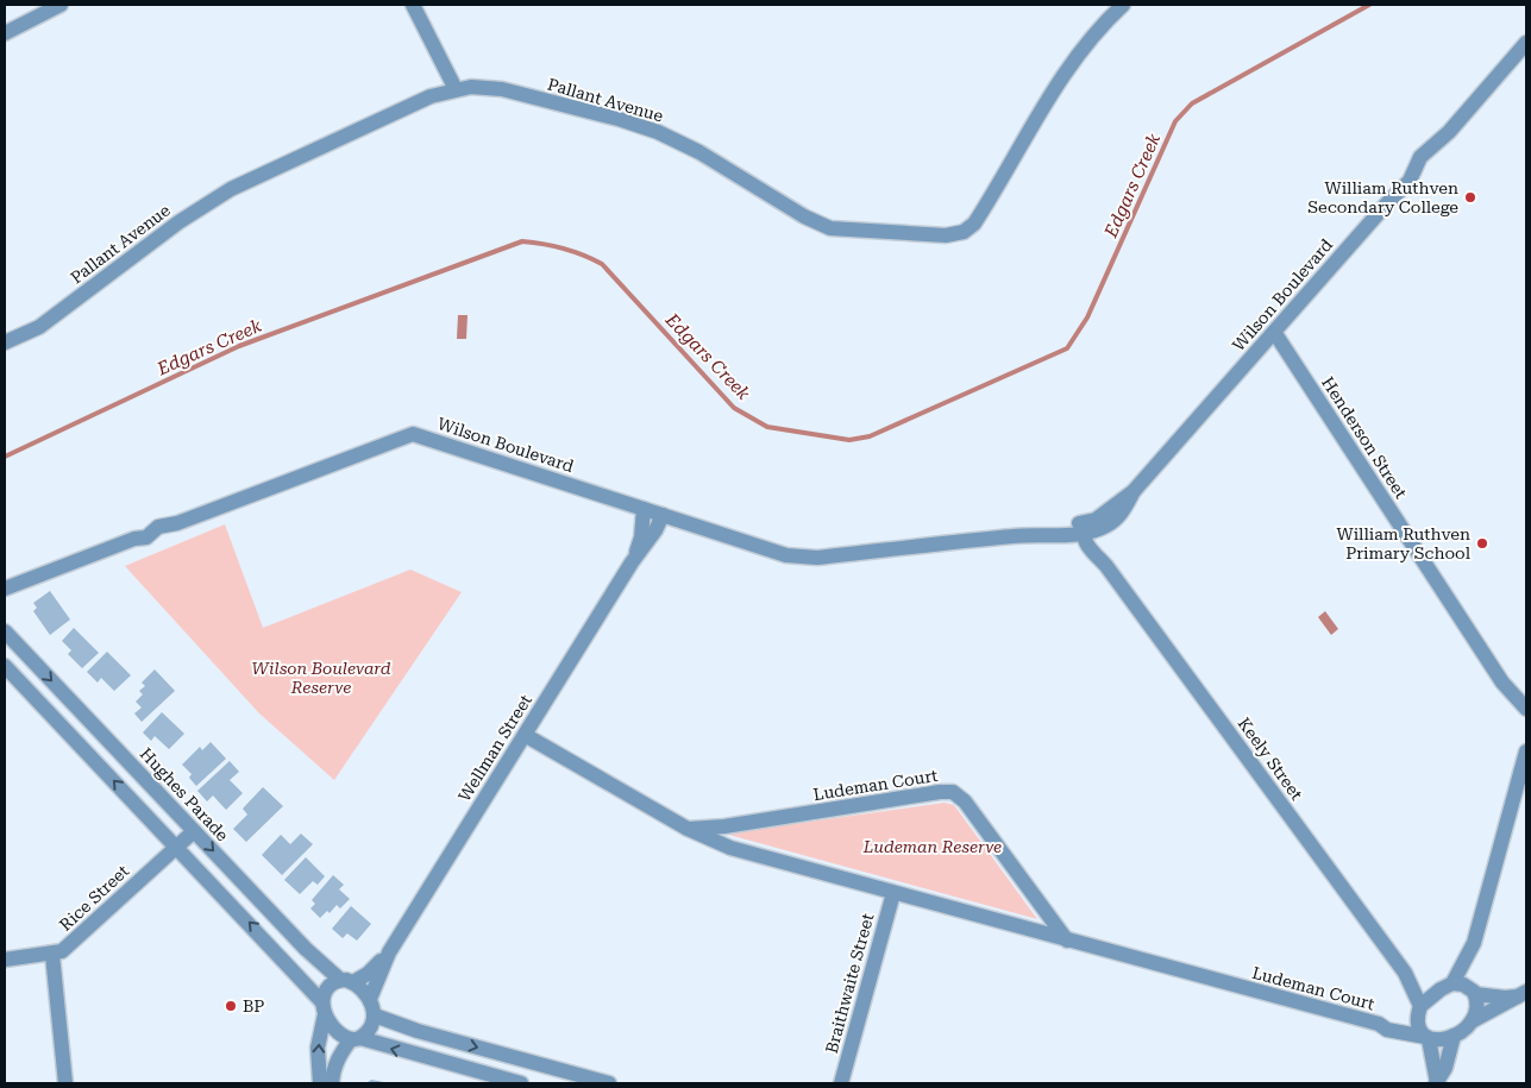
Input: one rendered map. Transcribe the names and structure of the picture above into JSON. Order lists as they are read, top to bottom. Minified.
{"streets":{"street":["Pallant Avenue","Wilson Boulevard","Henderson Street","Wellman Street","Keely Street","Ludeman Court","Hughes Parade","Rice Street","Braithwaite Street"]},"crossings":[["Wilson Boulevard","Henderson Street"],["Wilson Boulevard","Wellman Street"],["Wilson Boulevard","Keely Street"],["Wellman Street","Ludeman Court"],["Wellman Street","Hughes Parade"],["Keely Street","Ludeman Court"],["Ludeman Court","Braithwaite Street"],["Hughes Parade","Rice Street"]],"water":["Edgars Creek"],"parks":["Wilson Boulevard Reserve","Ludeman Reserve"],"places":["William Ruthven Secondary College","William Ruthven Primary School","BP"]}
